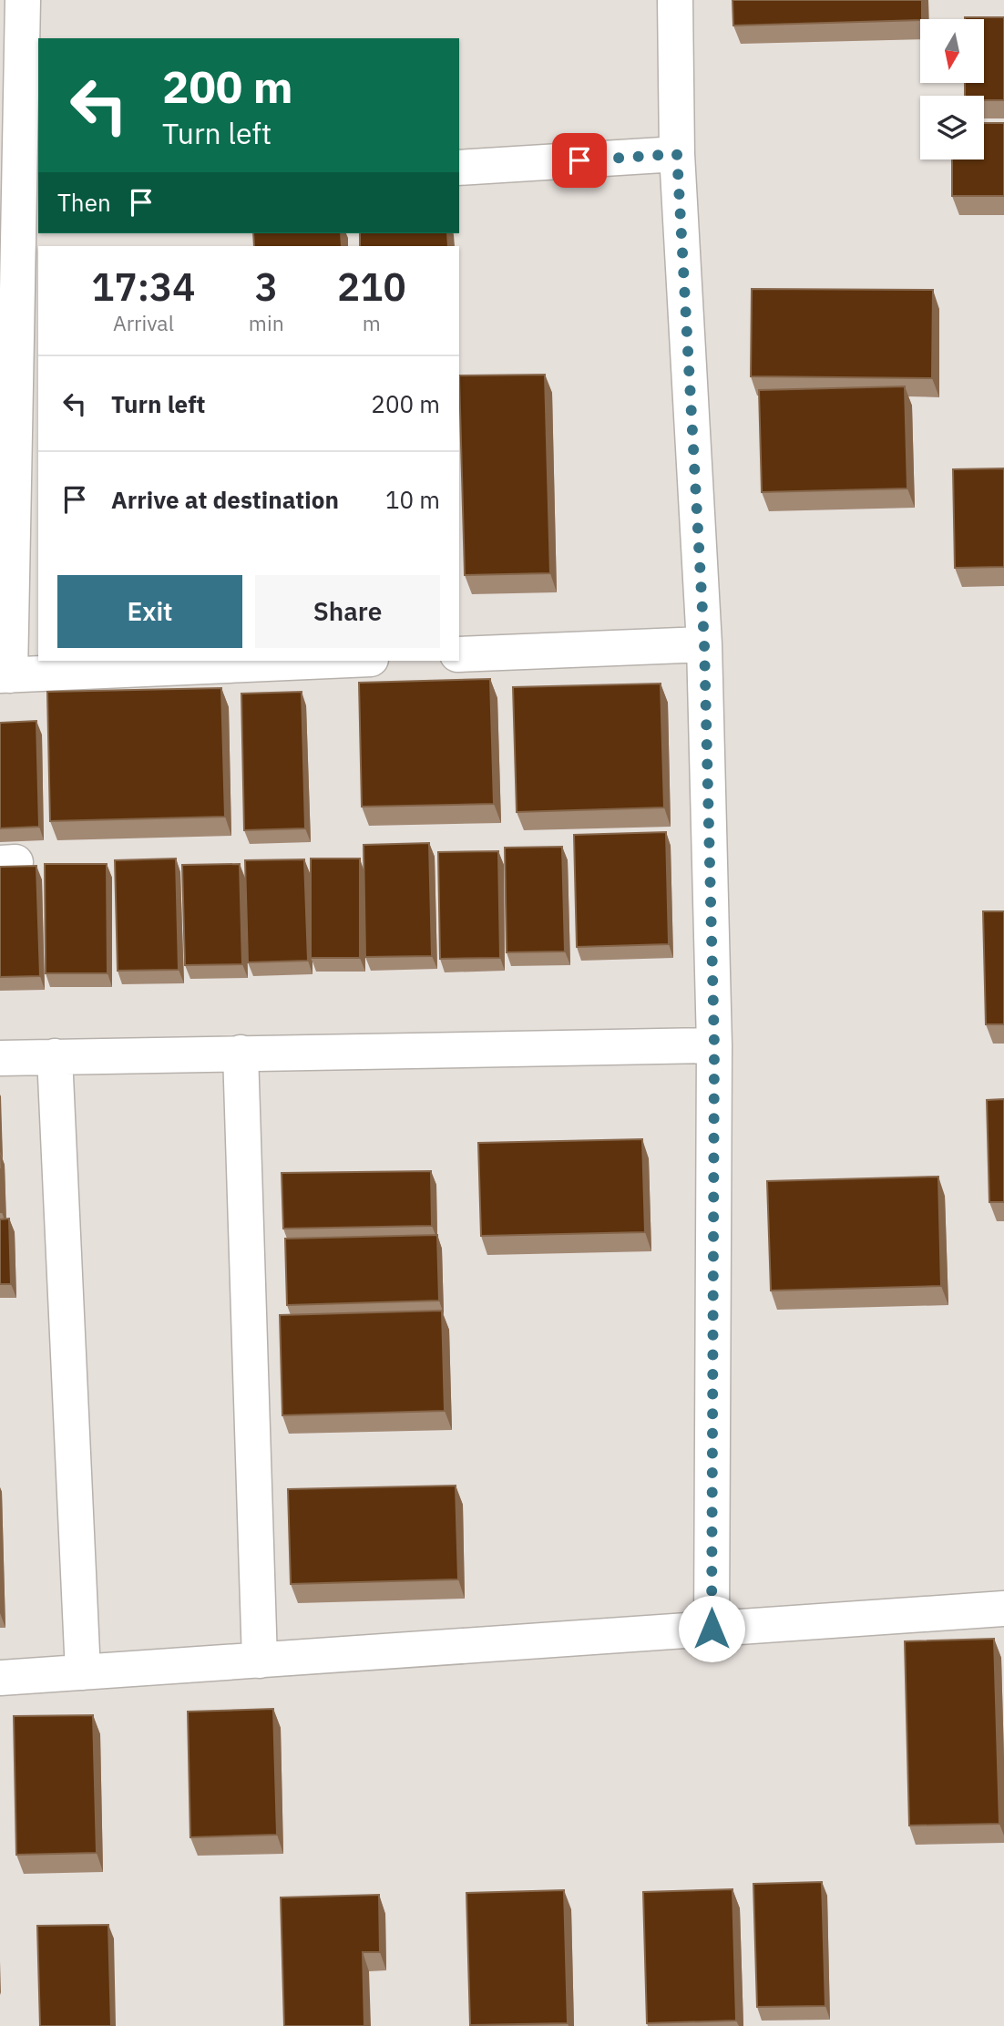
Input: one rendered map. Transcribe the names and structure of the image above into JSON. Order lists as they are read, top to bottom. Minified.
{"north":"bottom","page":{"turn":["200 m","Turn left"],"then":"Then","eta":["17:34","Arrival","3","min","210","m"],"list":[{"name":"Turn left","value":"200 m"},{"name":"Arrive at destination","value":"10 m"}],"buttons":["Exit","Share"]}}
